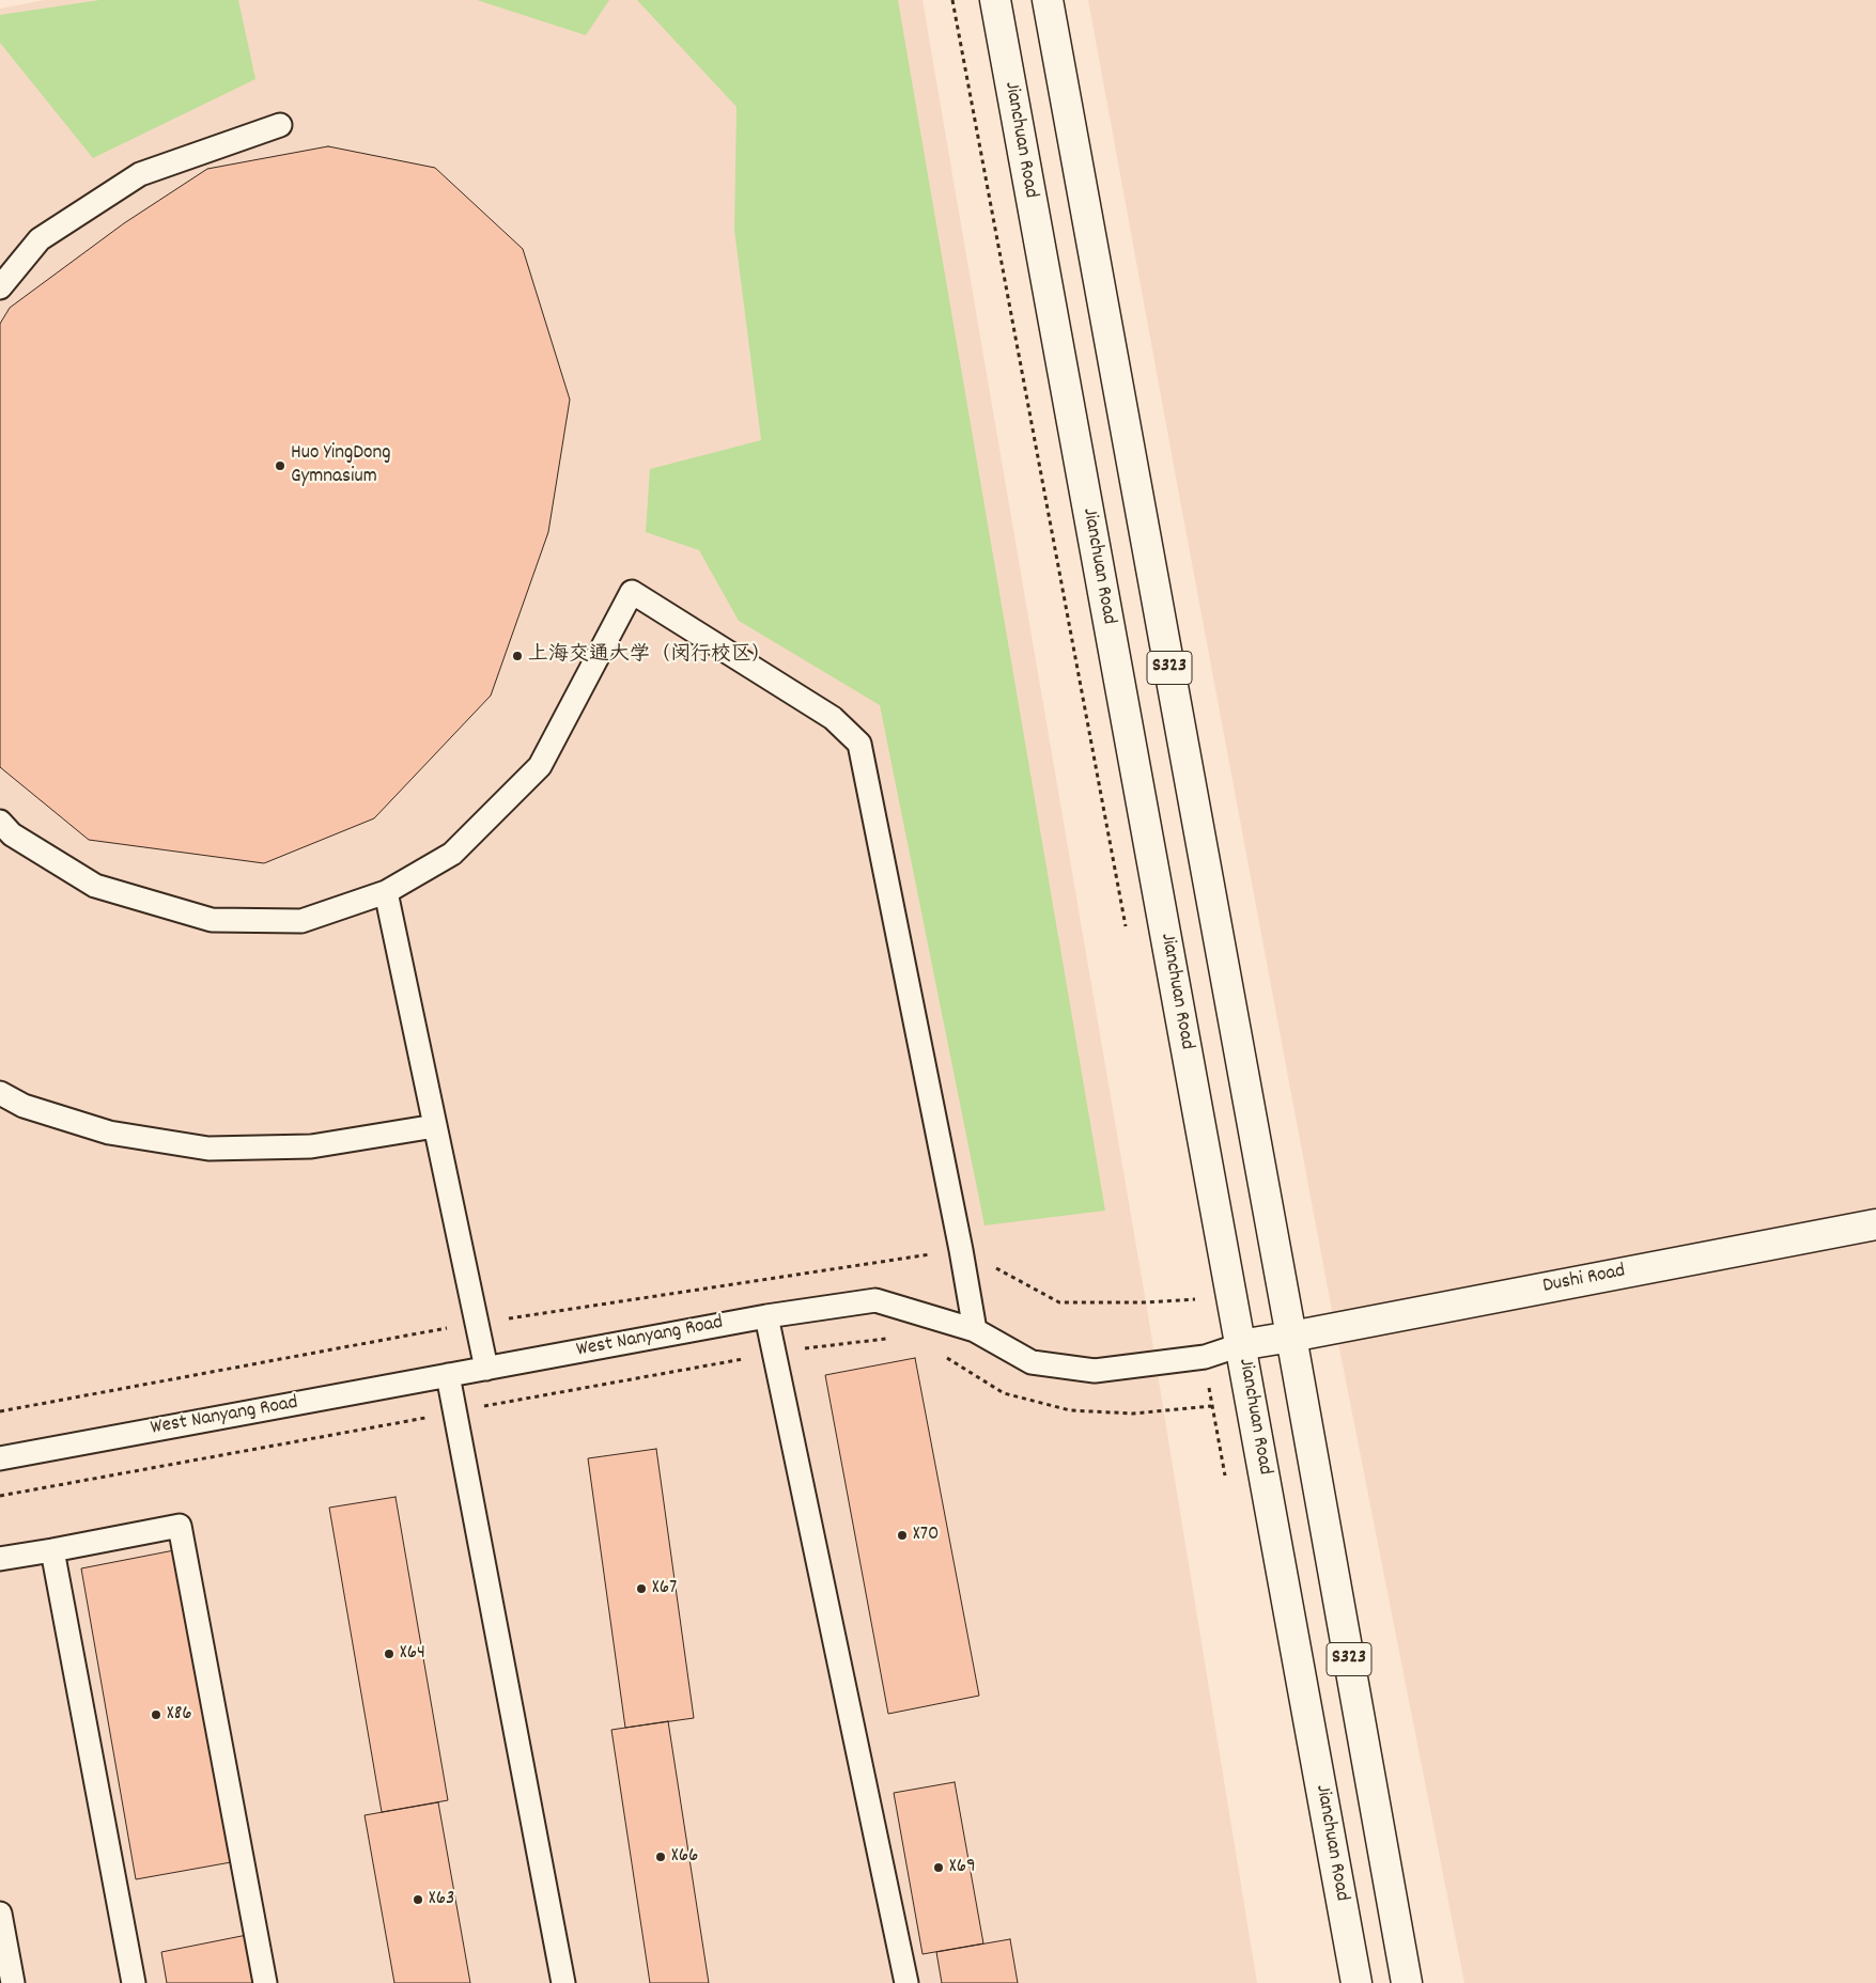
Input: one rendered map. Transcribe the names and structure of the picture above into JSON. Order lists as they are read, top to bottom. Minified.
{"streets":{"main road":["Jianchuan Road","S323","Dushi Road","West Nanyang Road"]},"crossings":[["Jianchuan Road","West Nanyang Road"],["S323","Dushi Road"],["S323","West Nanyang Road"],["Dushi Road","West Nanyang Road"]],"places":["Huo YingDong Gymnasium","上海交通大学（闵行校区）","X70","X67","X64","X86","X66","X69","X63"]}
